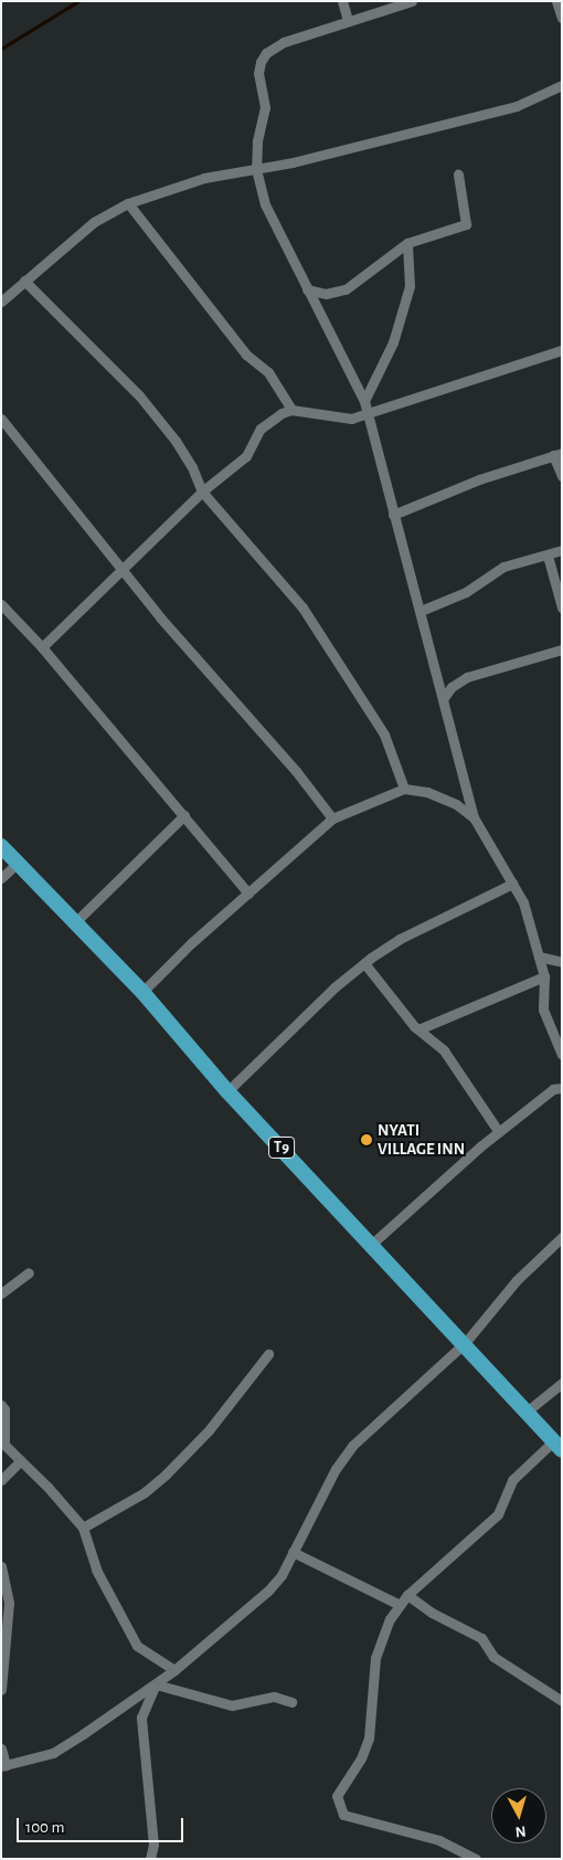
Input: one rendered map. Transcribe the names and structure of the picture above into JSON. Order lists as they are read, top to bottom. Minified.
{"streets":{"highway":["T9"]},"places":["NYATI VILLAGE INN"],"scale_bar":"100 m","north":"bottom"}
